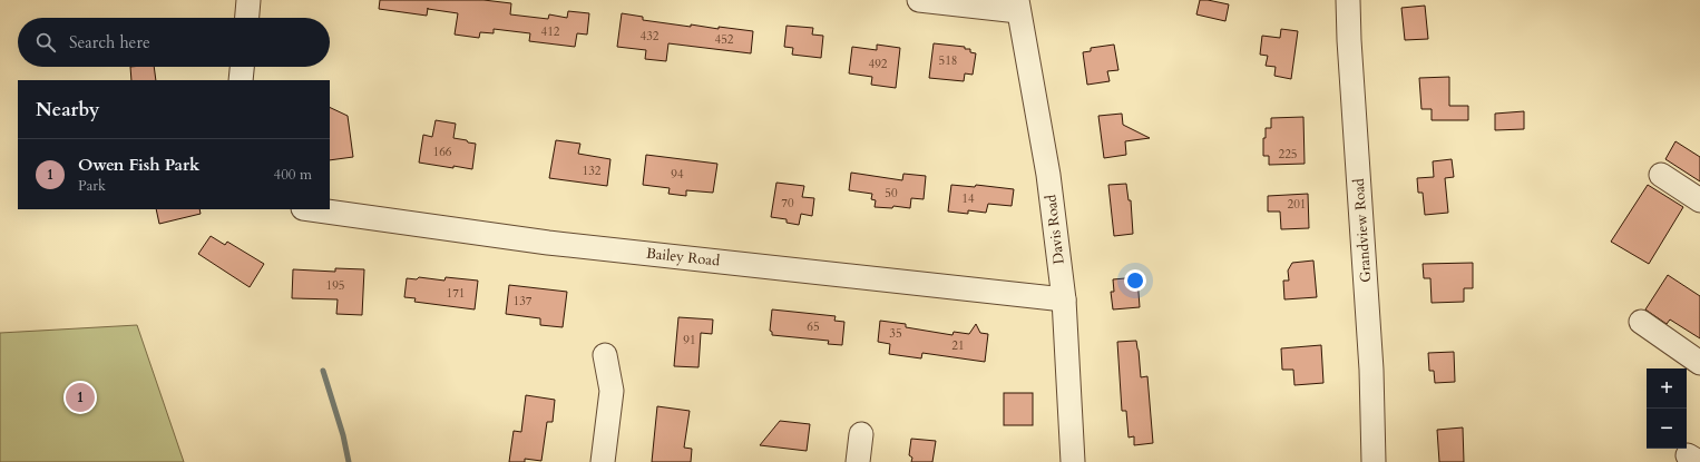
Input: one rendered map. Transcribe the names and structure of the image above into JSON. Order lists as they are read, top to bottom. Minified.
{"streets":{"street":["Davis Road","Grandview Road","Bailey Road"]},"crossings":[["Davis Road","Bailey Road"]],"house_numbers":["412","432","452","518","492","166","225","132","94","50","14","70","201","195","171","137","65","35","91","21"],"page":{"search":"Search here","heading":"Nearby","list":[{"mark":"1","name":"Owen Fish Park","note":"Park","value":"400 m"}],"map_buttons":["+","−"],"pins":"1"}}
